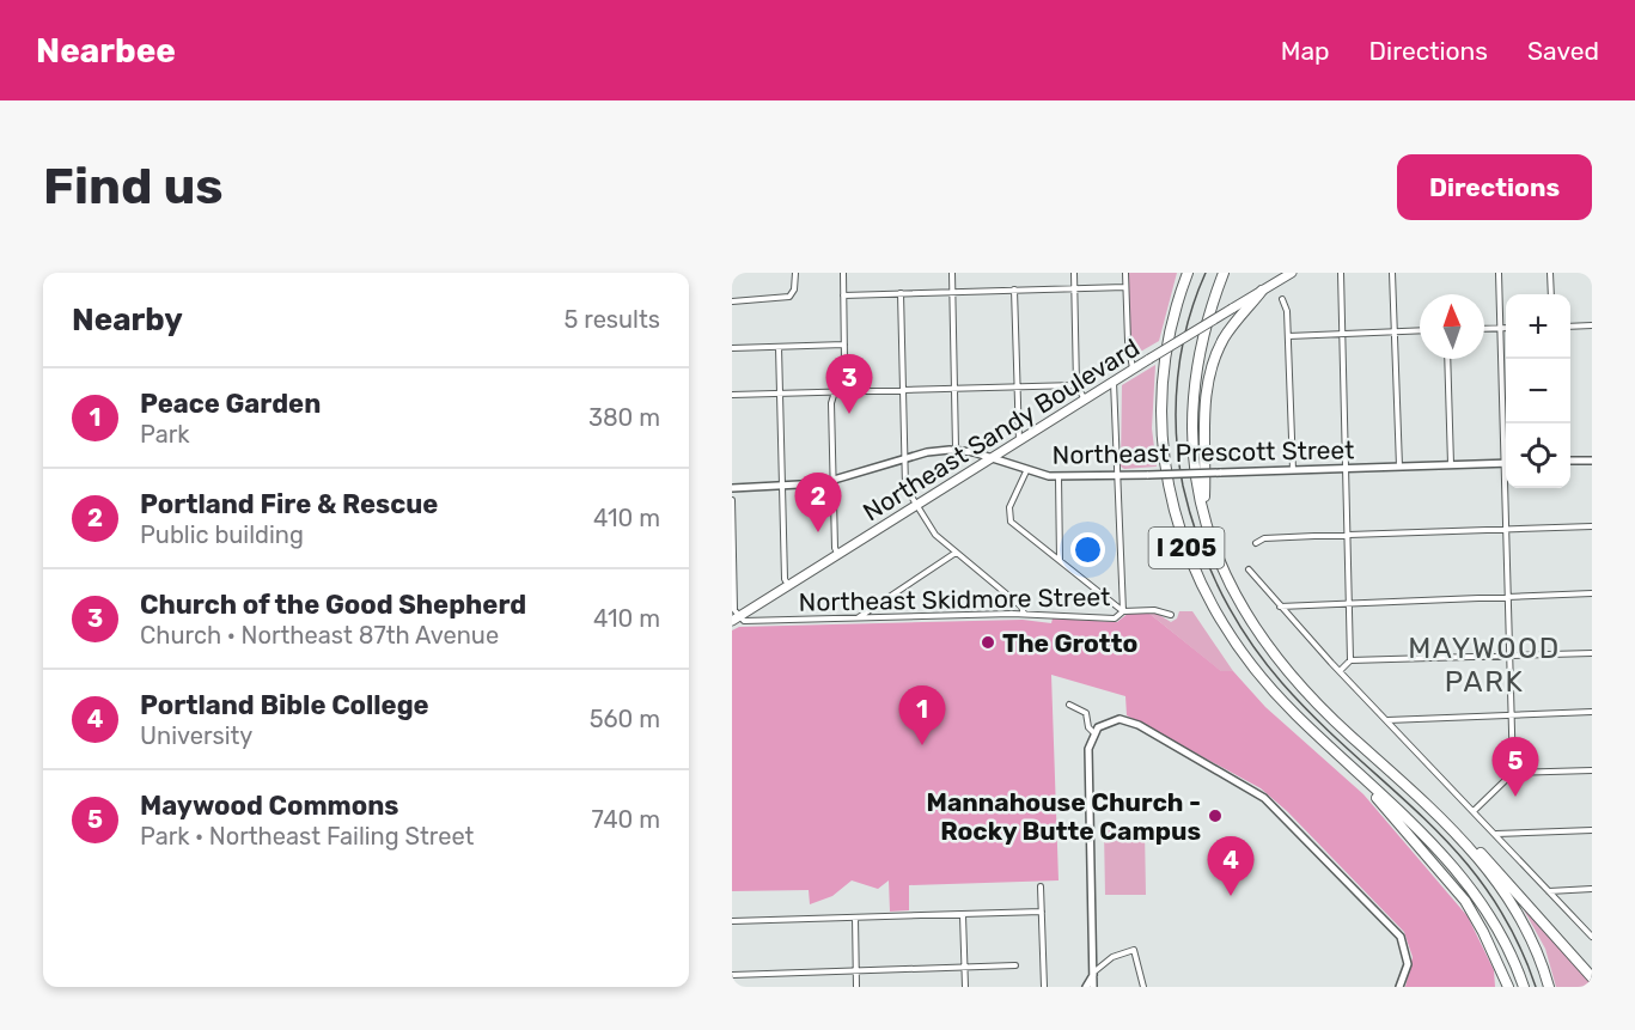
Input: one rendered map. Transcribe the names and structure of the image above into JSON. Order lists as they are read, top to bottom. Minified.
{"streets":{"highway":["I 205"],"main road":["Northeast Sandy Boulevard"],"street":["Northeast Prescott Street","Northeast Skidmore Street"]},"crossings":[["Northeast Sandy Boulevard","Northeast Prescott Street"],["Northeast Sandy Boulevard","Northeast Skidmore Street"]],"districts":["MAYWOOD PARK"],"places":["The Grotto","Mannahouse Church - Rocky Butte Campus"],"north":"top","page":{"header":"Nearbee","nav":["Map","Directions","Saved"],"buttons":"Directions","title":"Find us","heading":["Nearby","5 results"],"map_buttons":["+","−"],"pins":["3","2","1","5","4"],"list":[{"mark":"1","name":"Peace Garden","note":"Park","value":"380 m"},{"mark":"2","name":"Portland Fire & Rescue","note":"Public building","value":"410 m"},{"mark":"3","name":"Church of the Good Shepherd","note":"Church · Northeast 87th Avenue","value":"410 m"},{"mark":"4","name":"Portland Bible College","note":"University","value":"560 m"},{"mark":"5","name":"Maywood Commons","note":"Park · Northeast Failing Street","value":"740 m"}]}}
